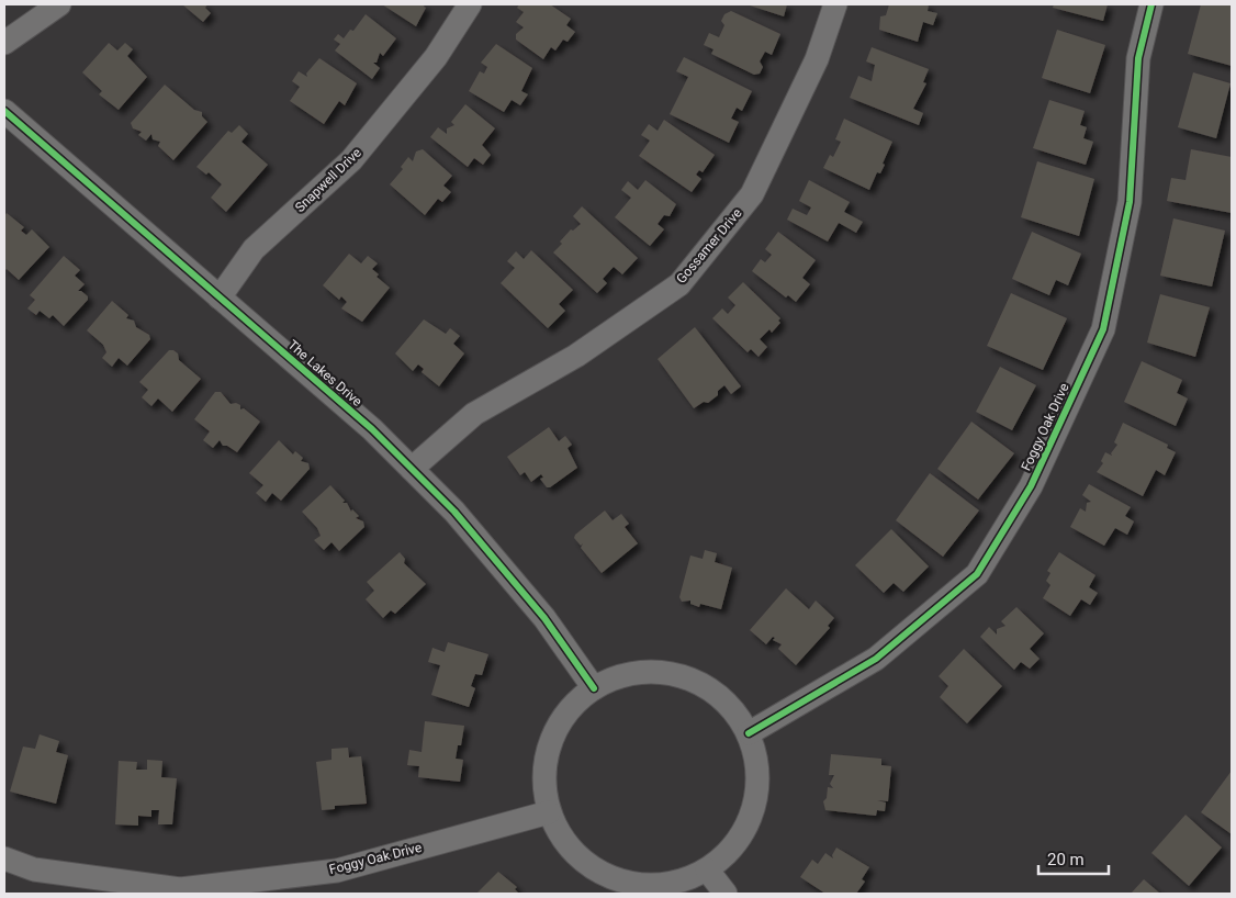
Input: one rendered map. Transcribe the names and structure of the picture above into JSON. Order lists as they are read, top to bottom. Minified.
{"streets":{"street":["Snapwell Drive","Gossamer Drive","The Lakes Drive","Foggy Oak Drive"]},"crossings":[["Snapwell Drive","The Lakes Drive"],["Gossamer Drive","The Lakes Drive"]],"scale_bar":"20 m"}
